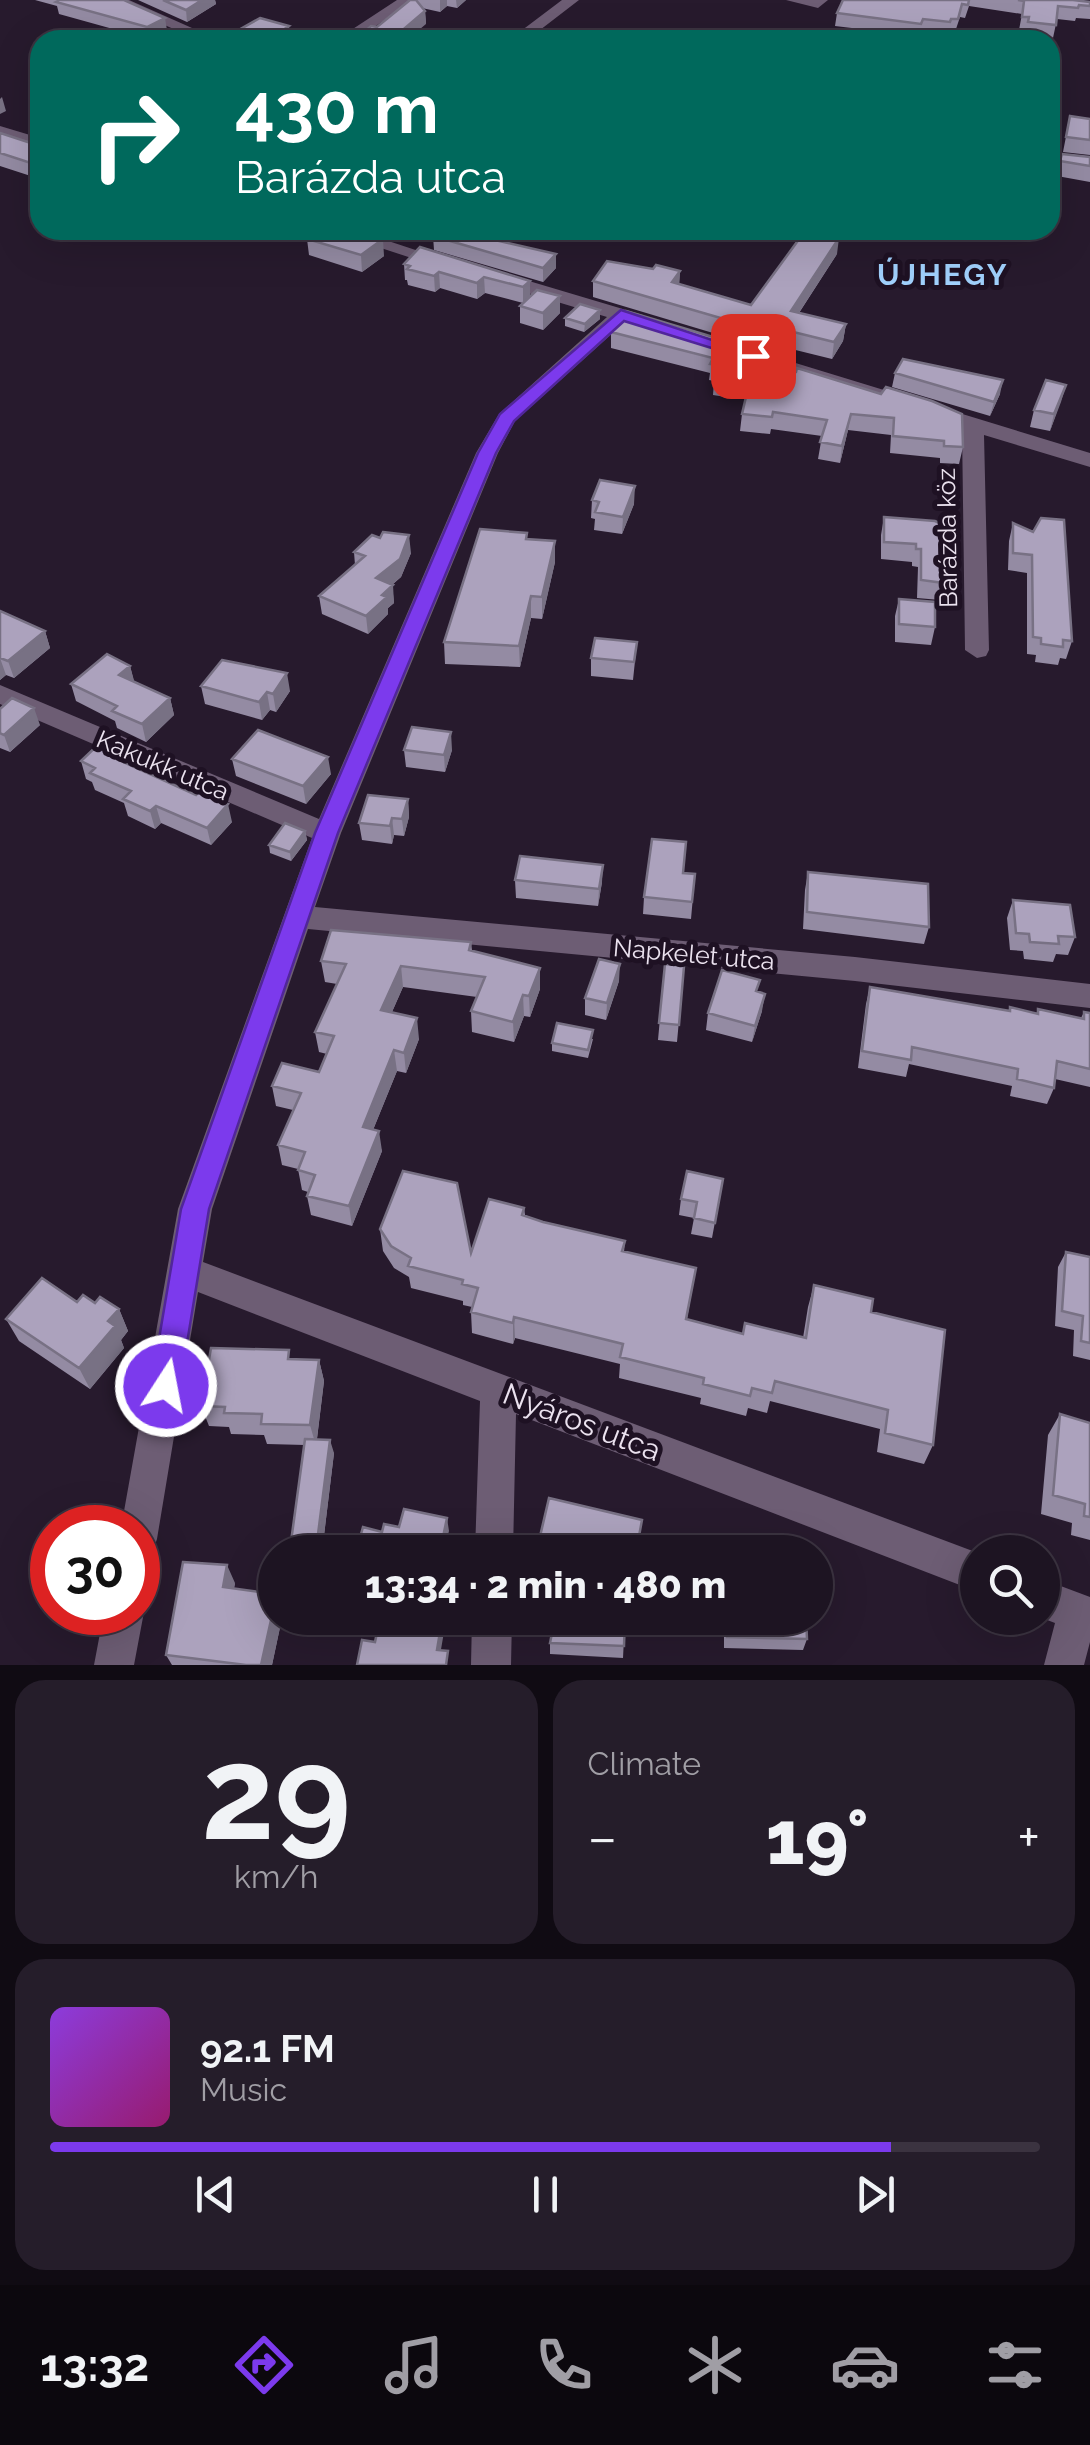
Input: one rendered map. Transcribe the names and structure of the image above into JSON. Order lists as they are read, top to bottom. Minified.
{"streets":{"street":["Barázda köz","Kakukk utca","Napkelet utca","Nyáros utca"]},"districts":["ÚJHEGY"],"page":{"turn":["430 m","Barázda utca"],"limit":"30","trip":"13:34 · 2 min · 480 m","tile":[["29","km/h"],"Climate"],"heat":["−","19°","+"],"song":["92.1 FM","Music"],"tabs":"13:32"}}
